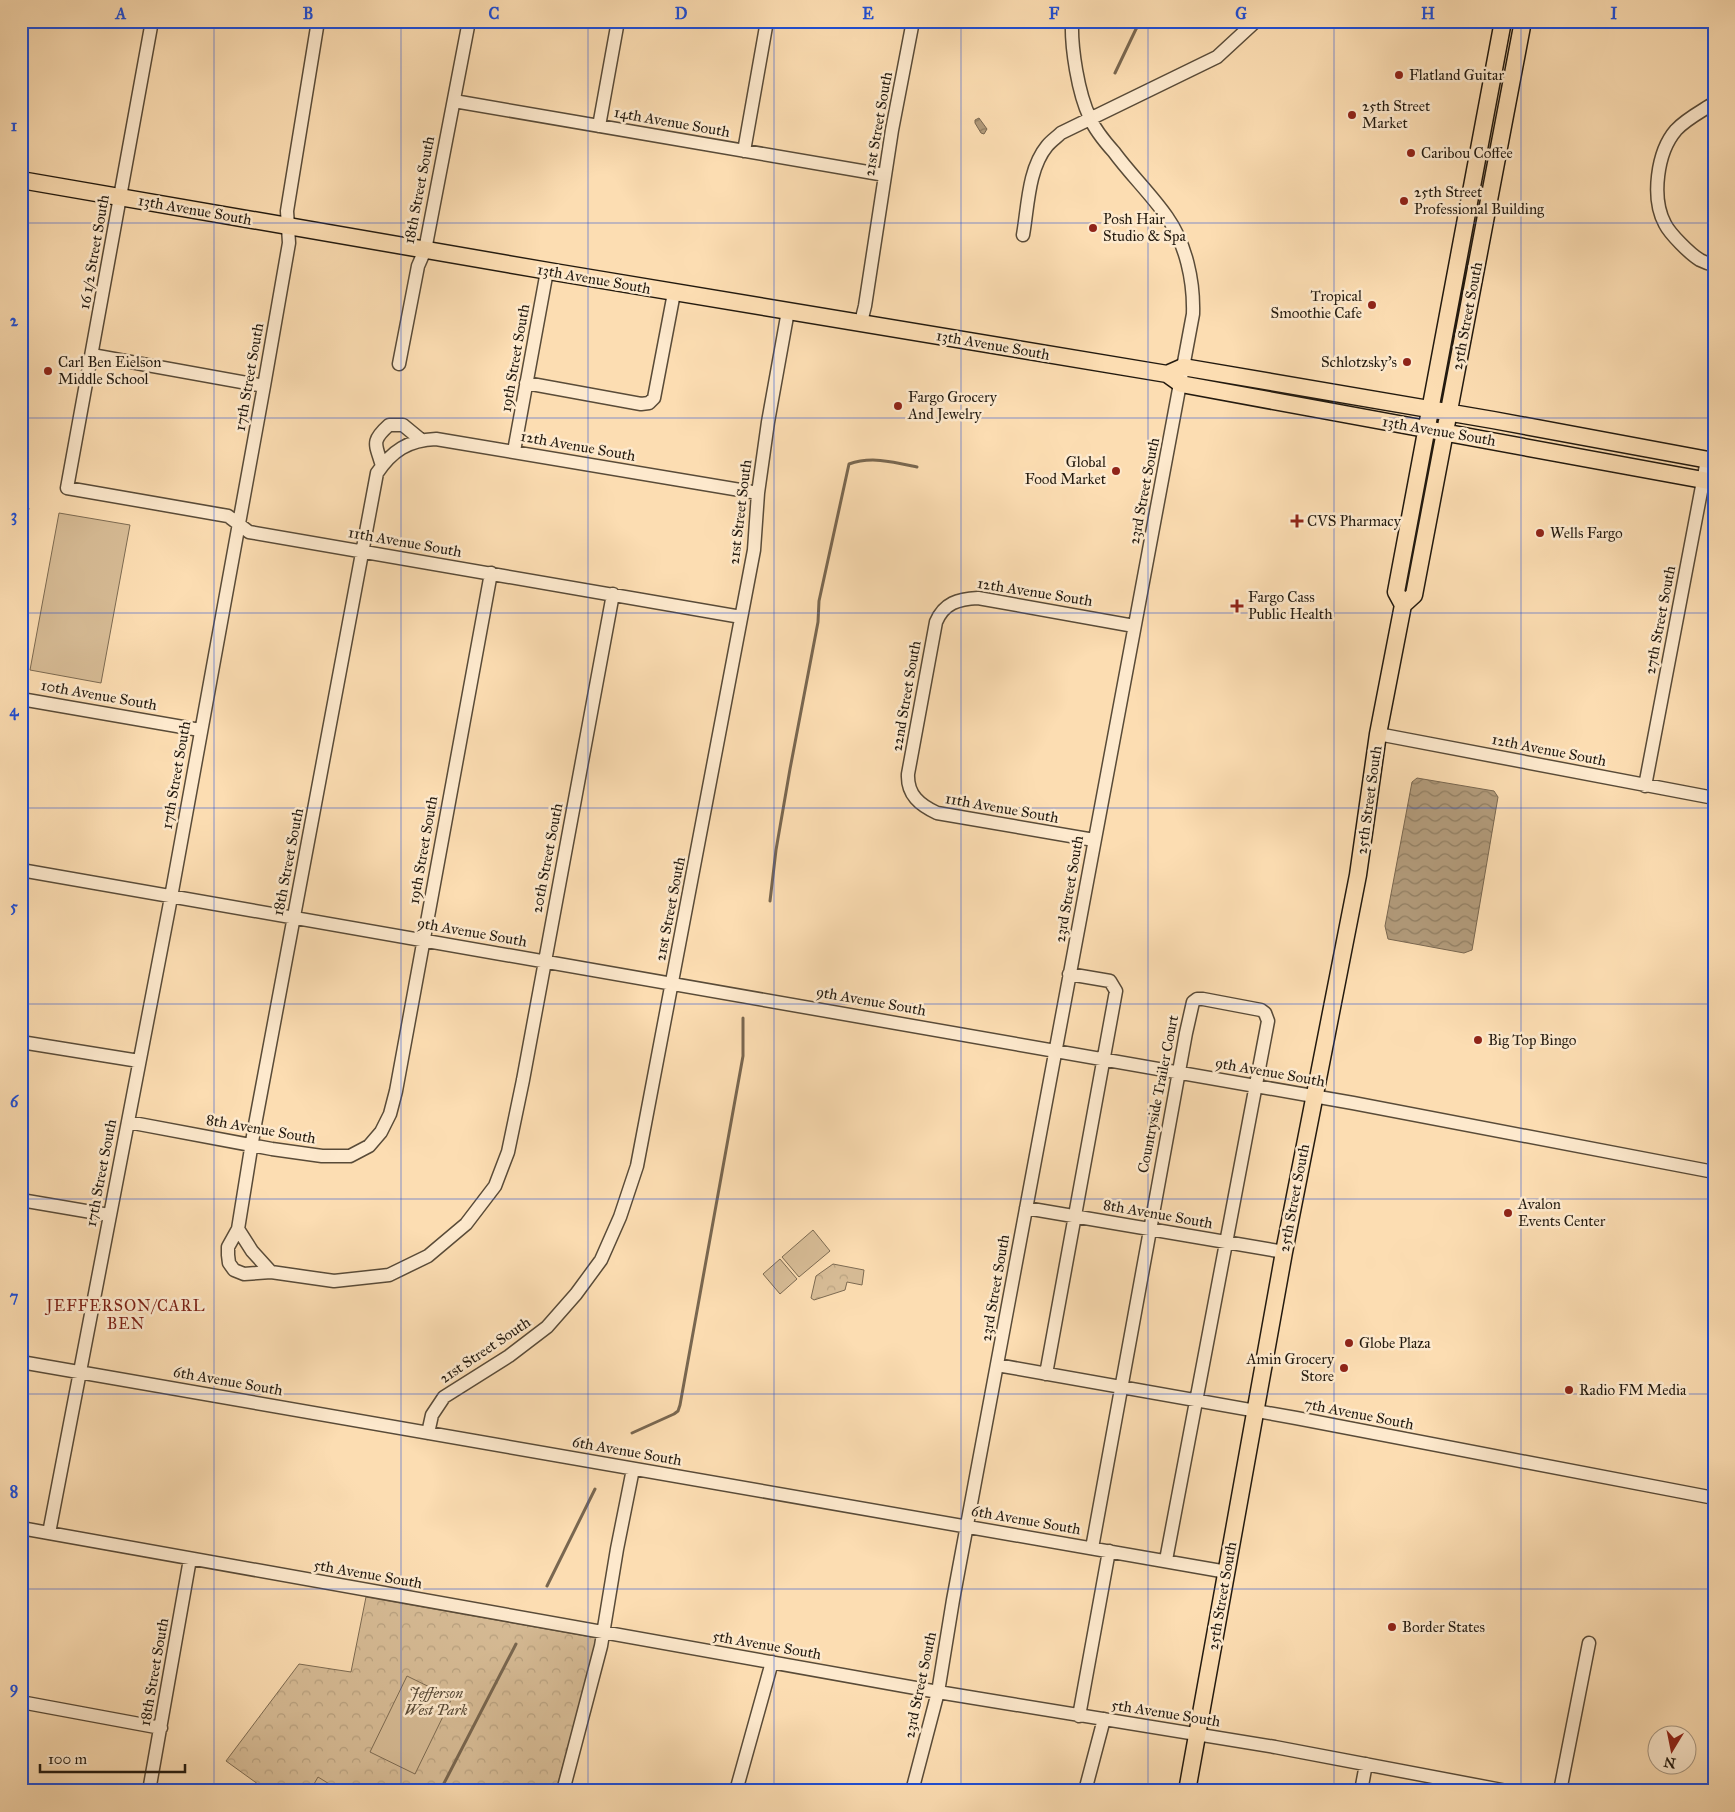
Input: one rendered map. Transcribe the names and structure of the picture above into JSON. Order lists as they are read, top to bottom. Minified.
{"streets":{"main road":["13th Avenue South","25th Street South"],"street":["14th Avenue South","21st Street South","18th Street South","16 1/2 Street South","19th Street South","17th Street South","12th Avenue South","23rd Street South","11th Avenue South","27th Street South","10th Avenue South","22nd Street South","20th Street South","9th Avenue South","Countryside Trailer Court","8th Avenue South","6th Avenue South","7th Avenue South","5th Avenue South"]},"crossings":[["14th Avenue South","21st Street South"],["14th Avenue South","18th Street South"],["21st Street South","13th Avenue South"],["21st Street South","12th Avenue South"],["21st Street South","11th Avenue South"],["21st Street South","9th Avenue South"],["21st Street South","6th Avenue South"],["18th Street South","13th Avenue South"],["18th Street South","12th Avenue South"],["18th Street South","11th Avenue South"],["18th Street South","20th Street South"],["18th Street South","9th Avenue South"],["18th Street South","8th Avenue South"],["18th Street South","5th Avenue South"],["13th Avenue South","16 1/2 Street South"],["13th Avenue South","25th Street South"],["13th Avenue South","19th Street South"],["13th Avenue South","17th Street South"],["13th Avenue South","23rd Street South"],["13th Avenue South","27th Street South"],["16 1/2 Street South","11th Avenue South"],["25th Street South","12th Avenue South"],["25th Street South","9th Avenue South"],["25th Street South","8th Avenue South"],["25th Street South","6th Avenue South"],["25th Street South","7th Avenue South"],["25th Street South","5th Avenue South"],["19th Street South","12th Avenue South"],["19th Street South","11th Avenue South"],["19th Street South","9th Avenue South"],["19th Street South","8th Avenue South"],["17th Street South","11th Avenue South"],["17th Street South","10th Avenue South"],["17th Street South","9th Avenue South"],["17th Street South","8th Avenue South"],["17th Street South","6th Avenue South"],["17th Street South","5th Avenue South"],["12th Avenue South","23rd Street South"],["12th Avenue South","27th Street South"],["12th Avenue South","22nd Street South"],["23rd Street South","11th Avenue South"],["23rd Street South","9th Avenue South"],["23rd Street South","8th Avenue South"],["23rd Street South","6th Avenue South"],["23rd Street South","7th Avenue South"],["23rd Street South","5th Avenue South"],["11th Avenue South","22nd Street South"],["11th Avenue South","20th Street South"],["20th Street South","9th Avenue South"],["9th Avenue South","Countryside Trailer Court"],["Countryside Trailer Court","8th Avenue South"],["Countryside Trailer Court","6th Avenue South"],["Countryside Trailer Court","7th Avenue South"]],"districts":["JEFFERSON/CARL BEN"],"parks":["Jefferson West Park"],"places":{"other":["Flatland Guitar","25th Street Market","Caribou Coffee","25th Street Professional Building","Posh Hair Studio & Spa","Tropical Smoothie Cafe","Schlotzsky's","Carl Ben Eielson Middle School","Fargo Grocery And Jewelry","Global Food Market","Wells Fargo","Big Top Bingo","Avalon Events Center","Globe Plaza","Amin Grocery Store","Radio FM Media","Border States"],"health":["CVS Pharmacy","Fargo Cass Public Health"]},"scale_bar":"100 m","north":"bottom","grid":{"columns":["A","B","C","D","E","F","G","H","I"],"rows":["1","2","3","4","5","6","7","8","9"]}}
